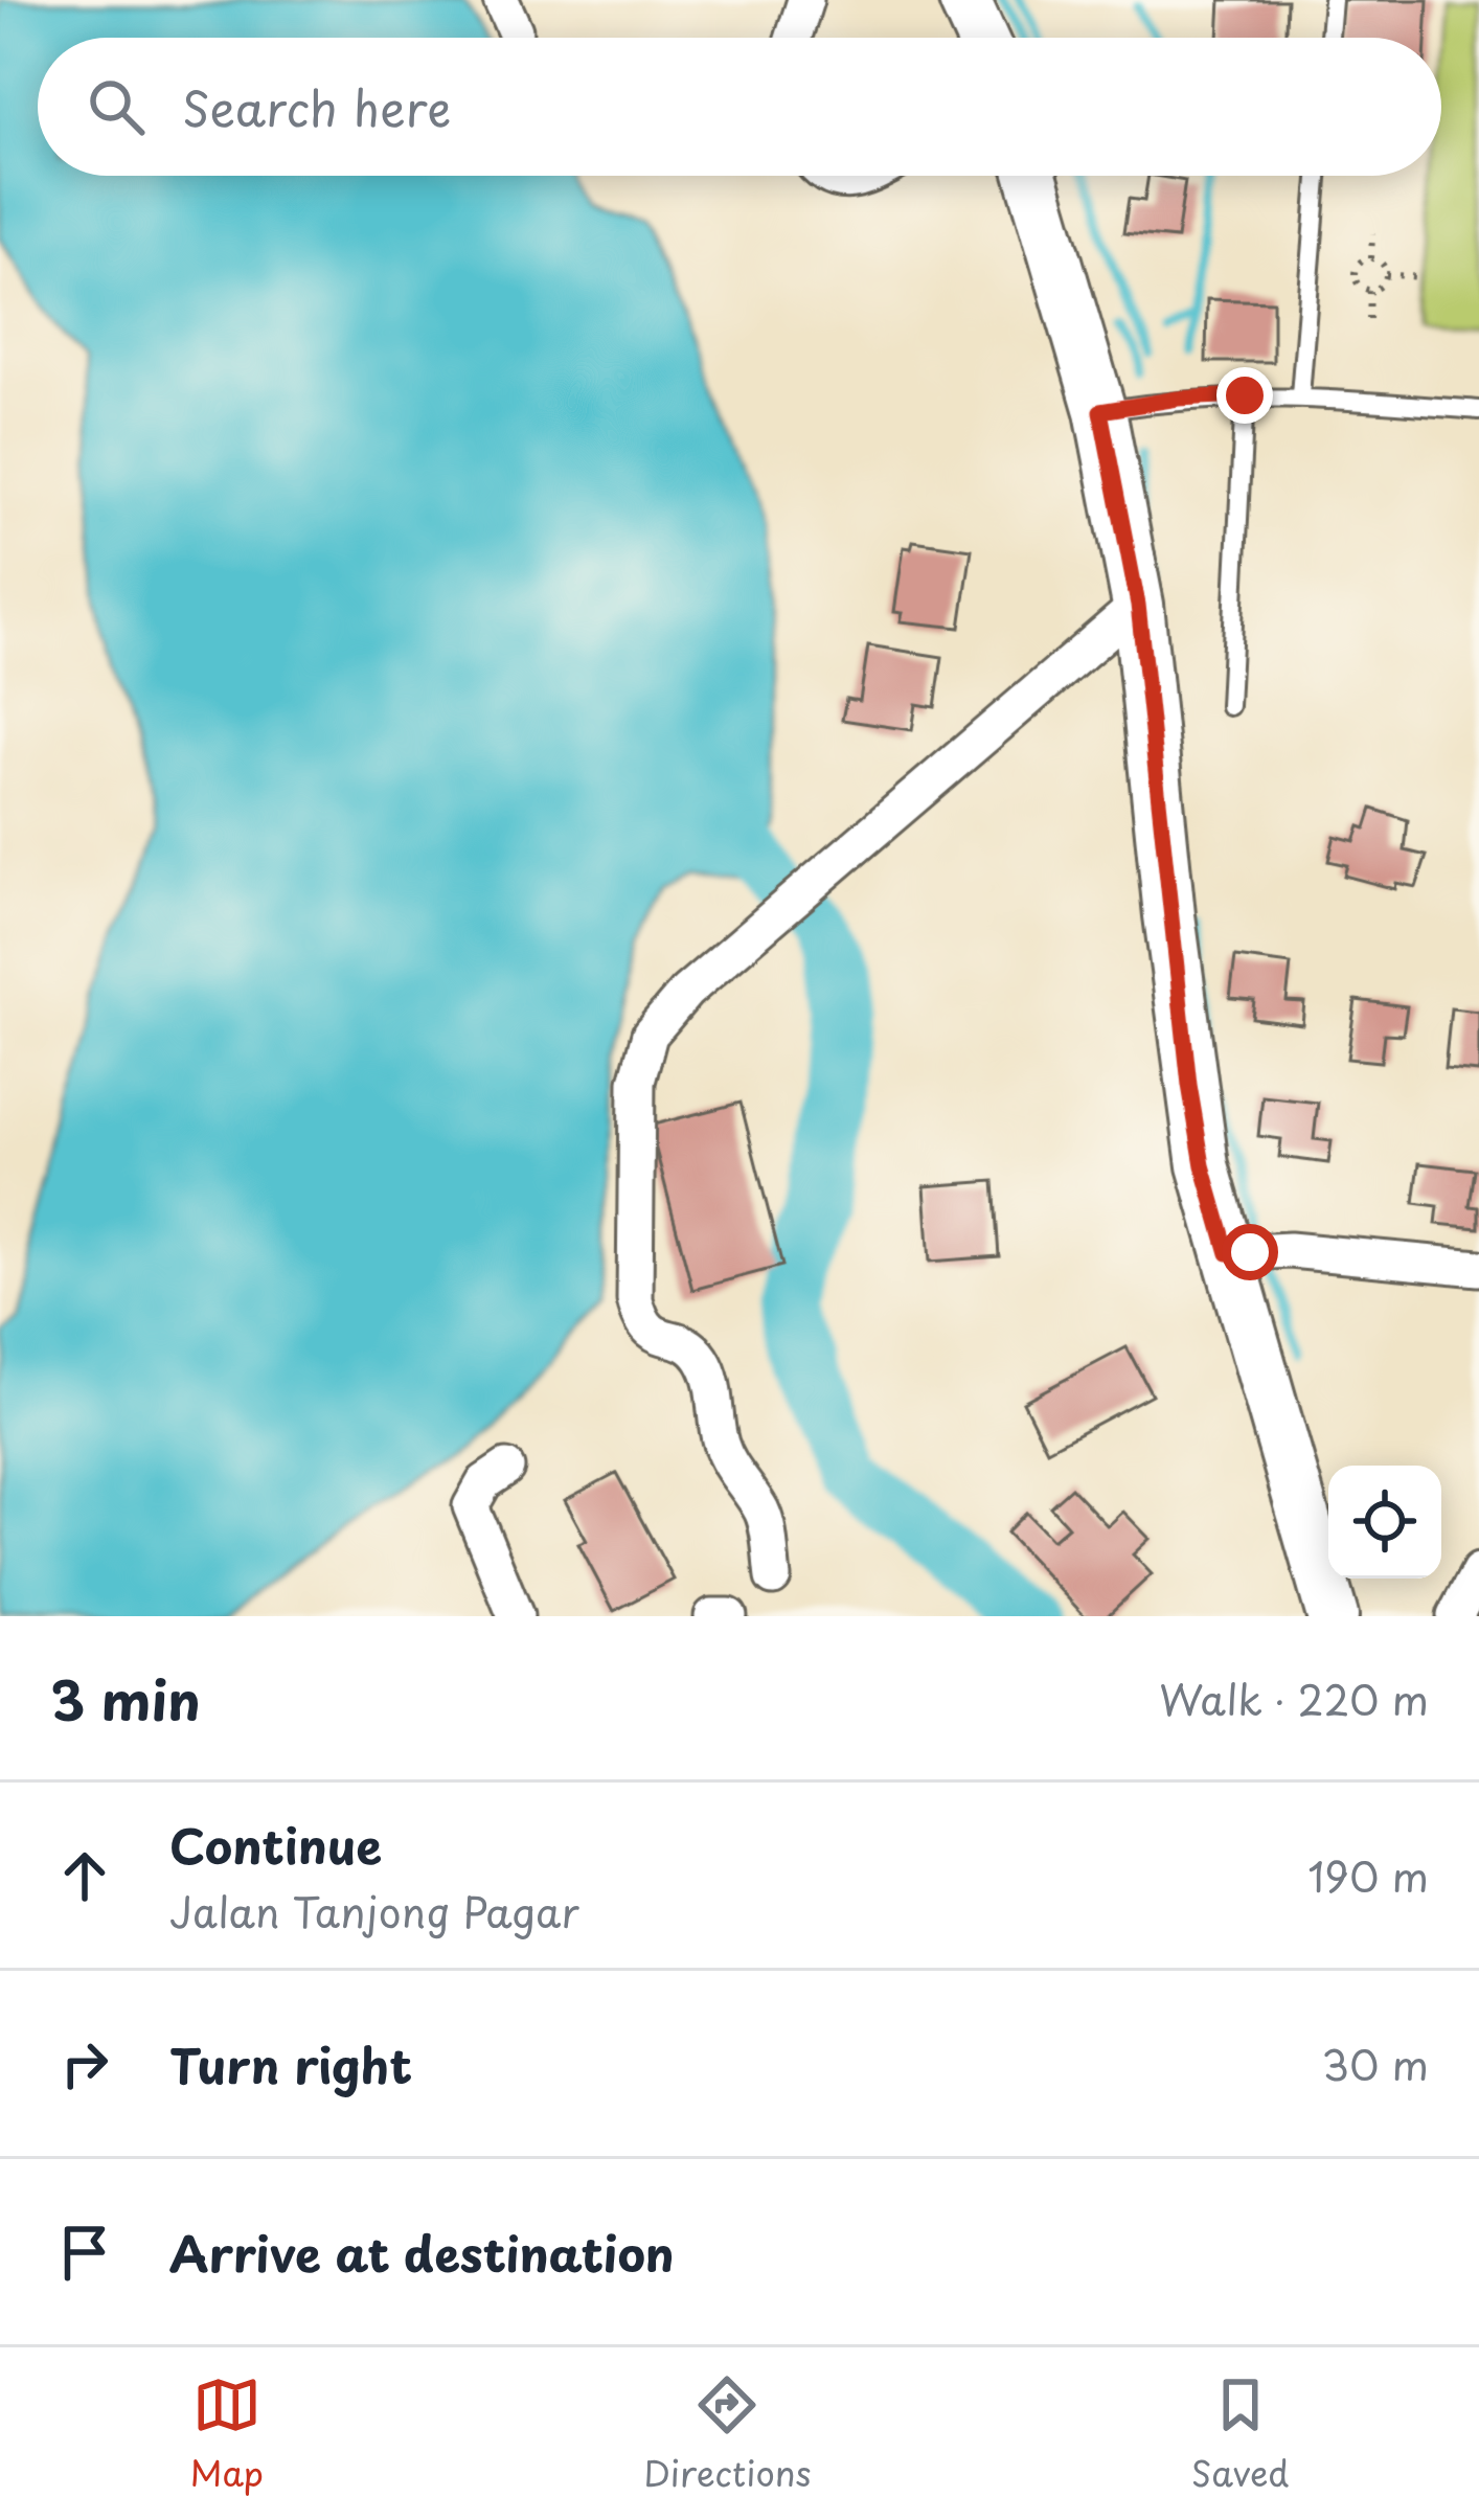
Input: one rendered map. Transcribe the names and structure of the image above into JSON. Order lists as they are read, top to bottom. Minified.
{"page":{"search":"Search here","heading":["3 min","Walk · 220 m"],"list":[["Continue","Jalan Tanjong Pagar","190 m"],["Turn right","30 m"],"Arrive at destination"],"nav":["Map","Directions","Saved"]}}
